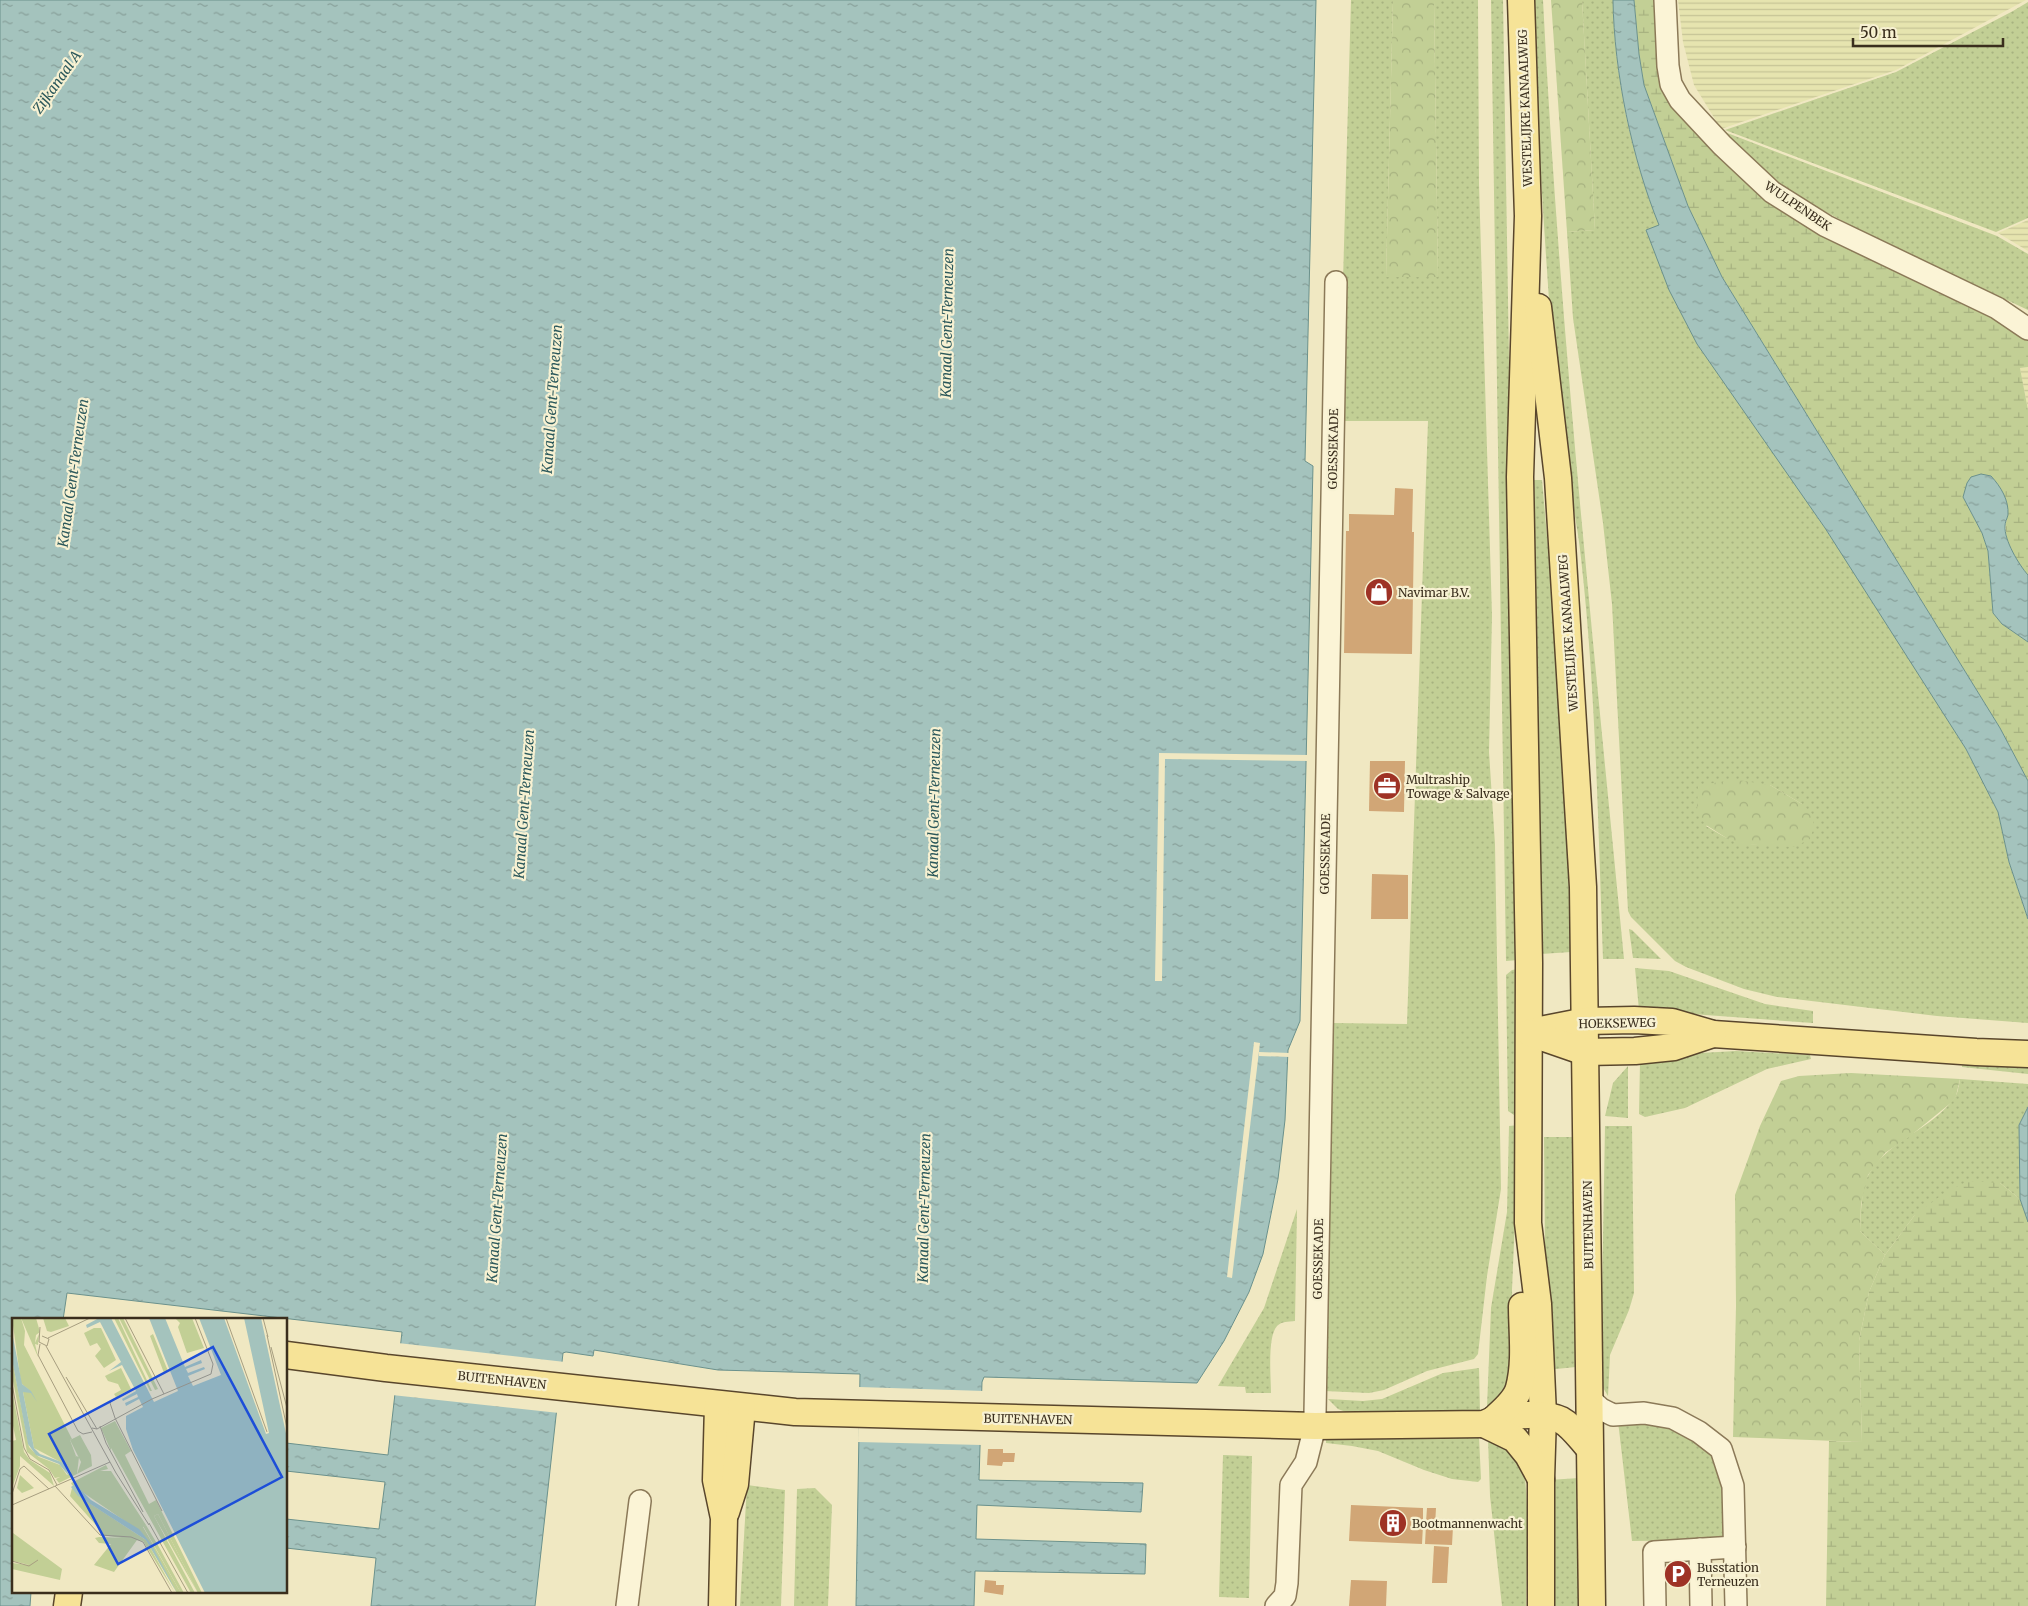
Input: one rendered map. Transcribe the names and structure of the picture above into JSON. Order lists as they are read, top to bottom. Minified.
{"streets":{"main road":["WESTELIJKE KANAALWEG","HOEKSEWEG","BUITENHAVEN"],"street":["WULPENBEK","GOESSEKADE"]},"crossings":[["WESTELIJKE KANAALWEG","HOEKSEWEG"],["WESTELIJKE KANAALWEG","BUITENHAVEN"],["GOESSEKADE","BUITENHAVEN"],["HOEKSEWEG","BUITENHAVEN"]],"water":["Zijkanaal A","Kanaal Gent-Terneuzen"],"places":{"shop":["Navimar B.V."],"office":["Multraship Towage & Salvage"],"building":["Bootmannenwacht"],"parking":["Busstation Terneuzen"]},"scale_bar":"50 m"}
